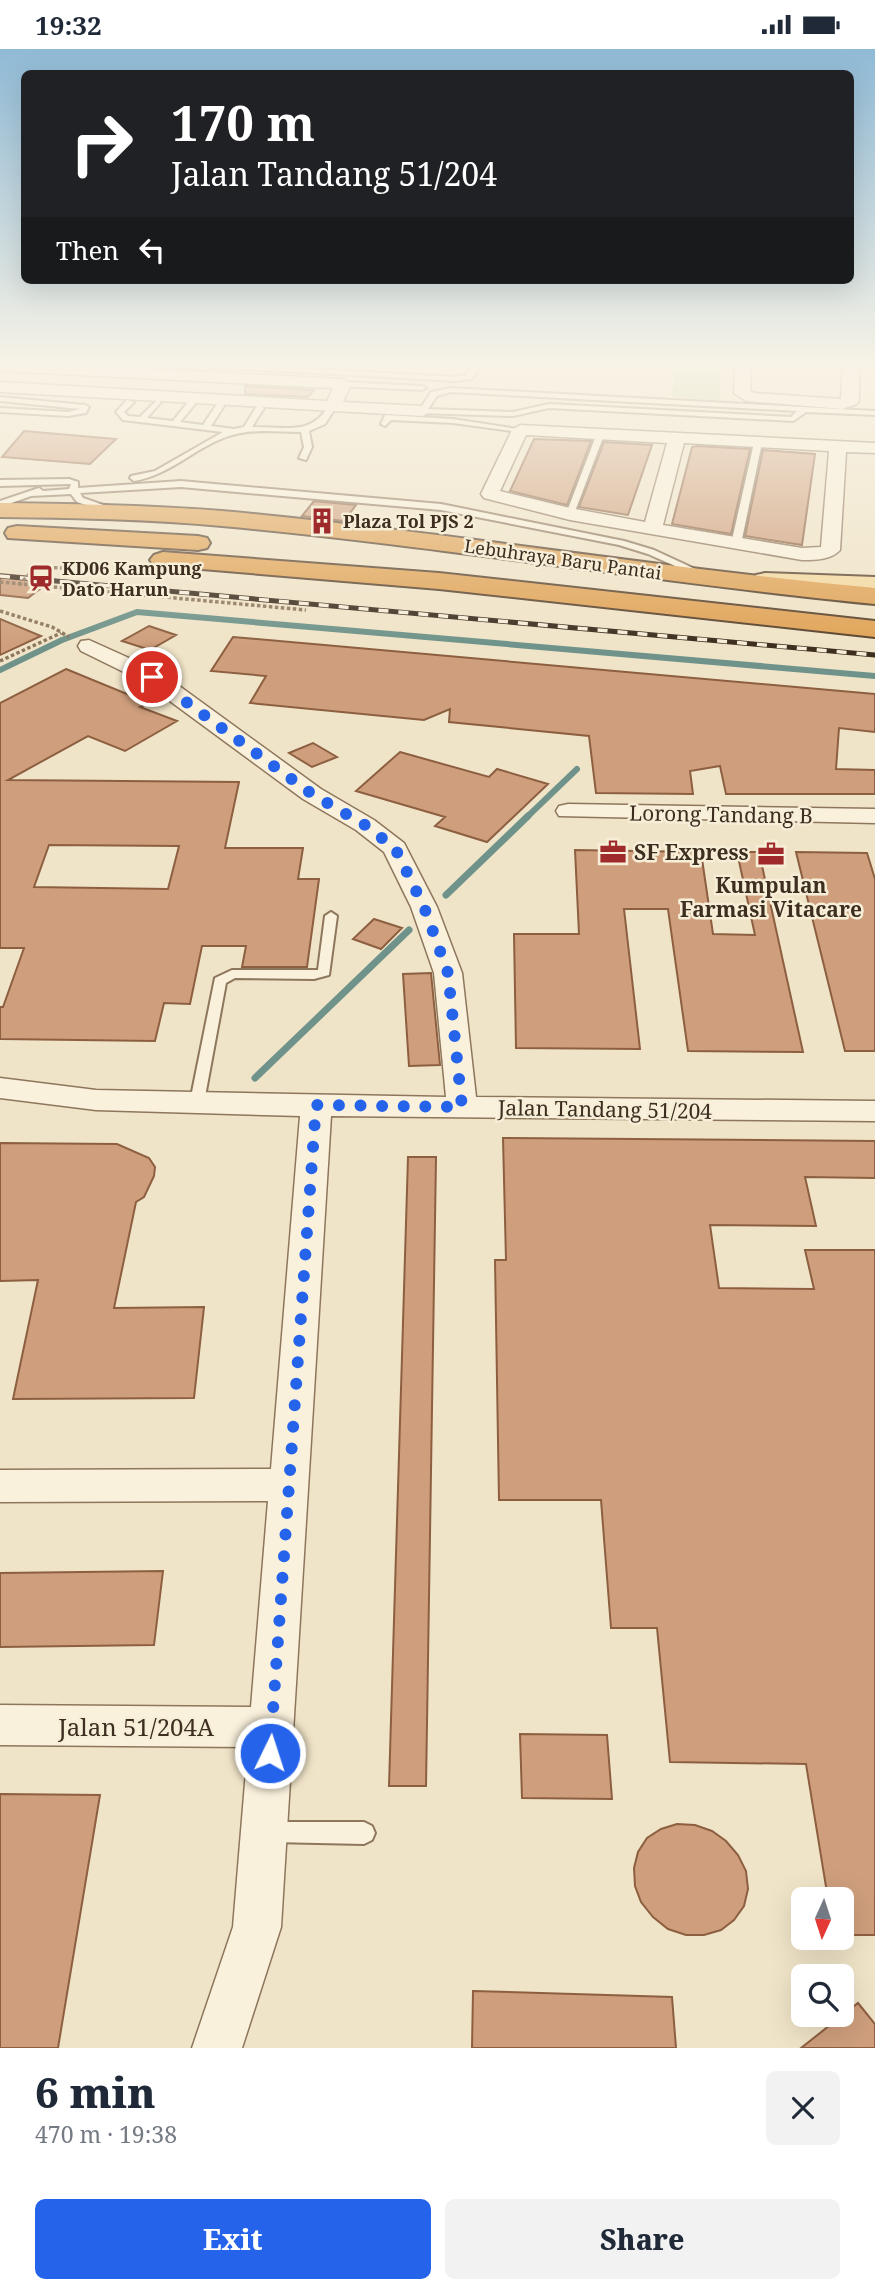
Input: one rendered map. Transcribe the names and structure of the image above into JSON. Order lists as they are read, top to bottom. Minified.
{"streets":{"highway":["Lebuhraya Baru Pantai"],"street":["Lorong Tandang B","Jalan Tandang 51/204","Jalan 51/204A"]},"places":{"building":["Plaza Tol PJS 2"],"station":["KD06 Kampung Dato Harun"],"office":["SF Express","Kumpulan Farmasi Vitacare"]},"north":"bottom","page":{"status":"19:32","turn":["170 m","Jalan Tandang 51/204"],"then":"Then","heading":["6 min","470 m · 19:38"],"buttons":["Exit","Share"]}}
